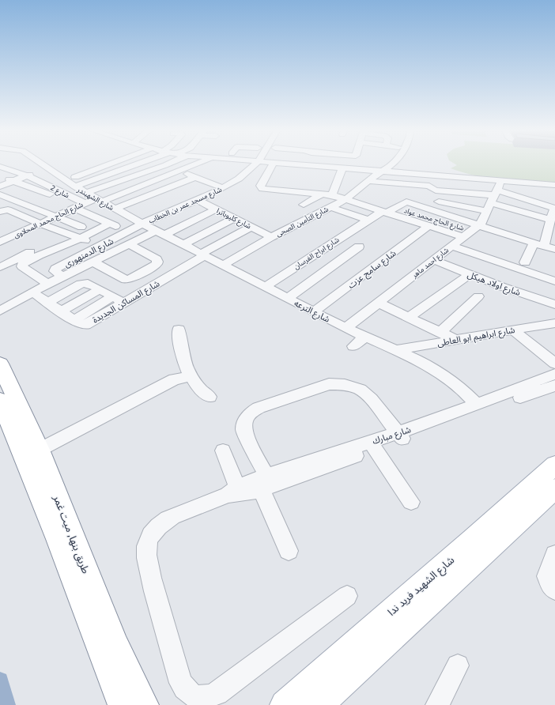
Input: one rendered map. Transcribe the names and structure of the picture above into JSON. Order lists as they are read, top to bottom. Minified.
{"streets":{"highway":["طريق بنها, ميت غمر"],"main road":["شارع الشهيد فريد ندا"],"street":["شارع 2","شارع الشهبندر","شارع مسجد عمر بن الخطاب","شارع كليوباترا","شارع الحاج محمد عواد","شارع الحاج محمد المحلاوى","شارع التأمين الصحى","شارع الدمنهورى","شارع ابراج الفرسان","شارع احمد ماهر","شارع سامح عزت","شارع اولاد هيكل","شارع المساكن الجديدة","شارع الترعه","شارع ابراهيم ابو العاطى","شارع مبارك"]},"crossings":[["شارع 2","شارع الحاج محمد المحلاوى"],["شارع الشهبندر","شارع مسجد عمر بن الخطاب"],["شارع الشهبندر","شارع الحاج محمد المحلاوى"],["شارع الشهبندر","شارع الدمنهورى"],["شارع الشهبندر","شارع الترعه"],["شارع مسجد عمر بن الخطاب","شارع كليوباترا"],["شارع مسجد عمر بن الخطاب","شارع الدمنهورى"],["شارع مسجد عمر بن الخطاب","شارع الترعه"],["شارع كليوباترا","شارع التأمين الصحى"],["شارع كليوباترا","شارع المساكن الجديدة"],["شارع الحاج محمد عواد","شارع ابراج الفرسان"],["شارع الحاج محمد عواد","شارع احمد ماهر"],["شارع التأمين الصحى","شارع الترعه"],["شارع الدمنهورى","شارع المساكن الجديدة"],["شارع الدمنهورى","شارع الترعه"],["شارع ابراج الفرسان","شارع الترعه"],["شارع احمد ماهر","شارع اولاد هيكل"],["شارع احمد ماهر","شارع الترعه"],["شارع سامح عزت","شارع الترعه"],["شارع المساكن الجديدة","شارع الترعه"],["شارع الترعه","شارع ابراهيم ابو العاطى"],["شارع الترعه","شارع مبارك"]]}
